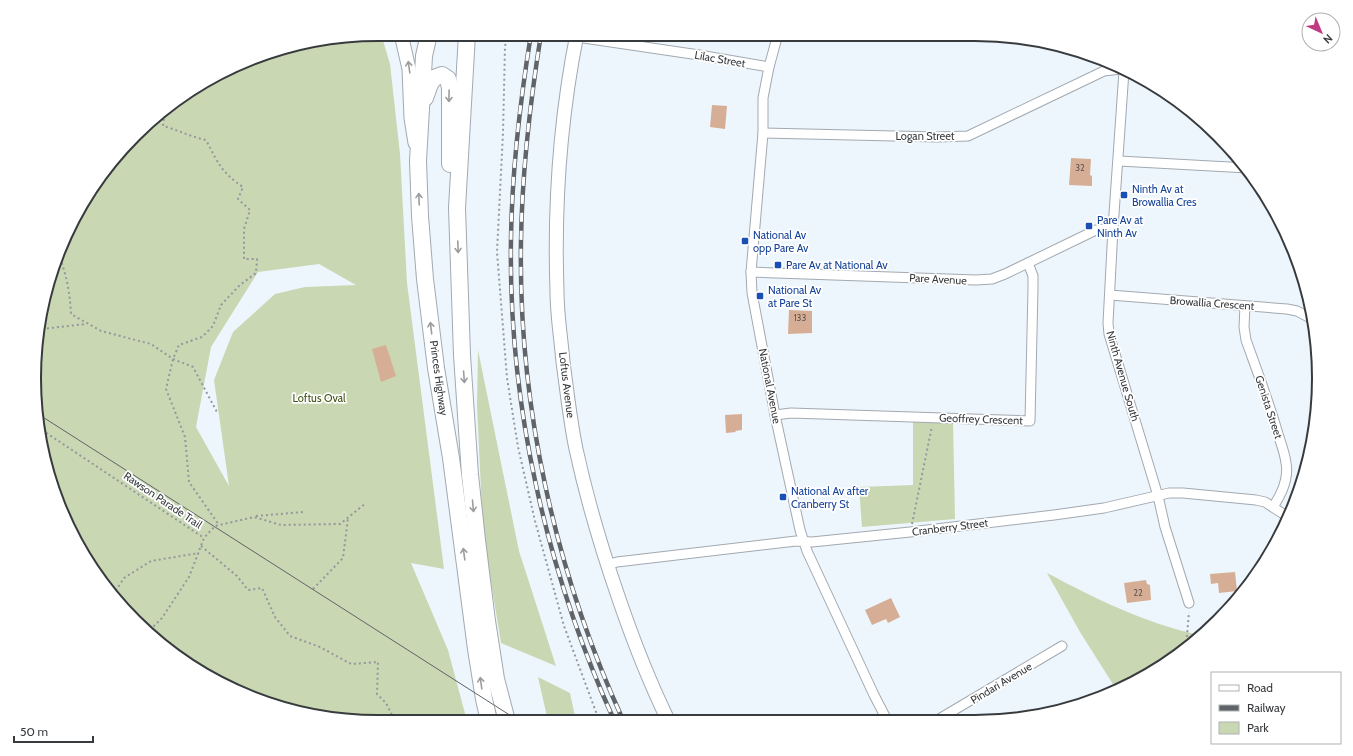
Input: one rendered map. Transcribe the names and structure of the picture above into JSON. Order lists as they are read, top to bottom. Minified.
{"streets":{"highway":["Princes Highway"],"street":["Lilac Street","Logan Street","Pare Avenue","Browallia Crescent","Ninth Avenue South","Loftus Avenue","National Avenue","Genista Street","Geoffrey Crescent","Cranberry Street","Pindari Avenue"],"path":["Rawson Parade Trail"]},"crossings":[["Lilac Street","National Avenue"],["Logan Street","National Avenue"],["Pare Avenue","Ninth Avenue South"],["Pare Avenue","National Avenue"],["Pare Avenue","Geoffrey Crescent"],["Browallia Crescent","Ninth Avenue South"],["Browallia Crescent","Genista Street"],["Ninth Avenue South","Cranberry Street"],["Loftus Avenue","Cranberry Street"],["National Avenue","Geoffrey Crescent"],["National Avenue","Cranberry Street"],["Genista Street","Cranberry Street"]],"parks":["Loftus Oval"],"places":{"transit":["Ninth Av at Browallia Cres","Pare Av at Ninth Av","National Av opp Pare Av","Pare Av at National Av","National Av at Pare St","National Av after Cranberry St"]},"house_numbers":["32","133","22"],"legend":["Road","Railway","Park"],"scale_bar":"50 m","north":"bottom right"}
